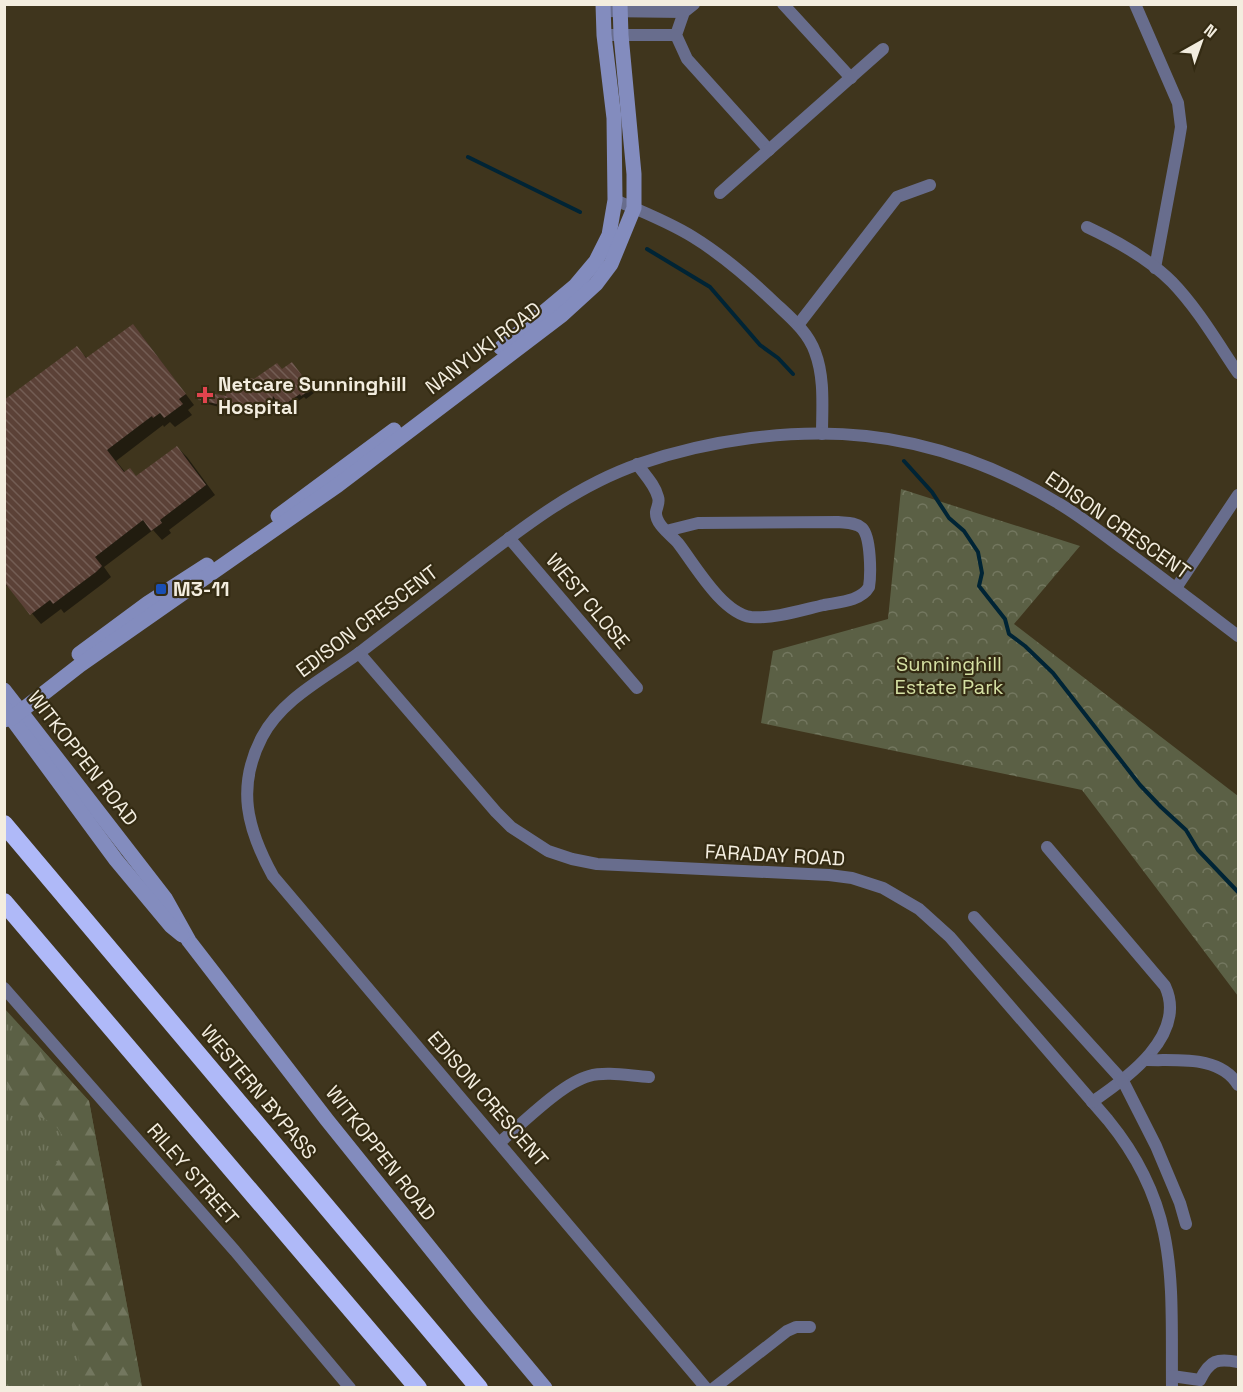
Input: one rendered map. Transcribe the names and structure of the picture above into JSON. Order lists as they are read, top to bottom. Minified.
{"streets":{"highway":["WESTERN BYPASS"],"main road":["NANYUKI ROAD","WITKOPPEN ROAD"],"street":["EDISON CRESCENT","WEST CLOSE","FARADAY ROAD","RILEY STREET"]},"crossings":[["NANYUKI ROAD","WITKOPPEN ROAD"],["EDISON CRESCENT","WEST CLOSE"],["EDISON CRESCENT","FARADAY ROAD"]],"parks":["Sunninghill Estate Park"],"places":{"health":["Netcare Sunninghill Hospital"],"transit":["M3-11"]},"north":"top right"}
